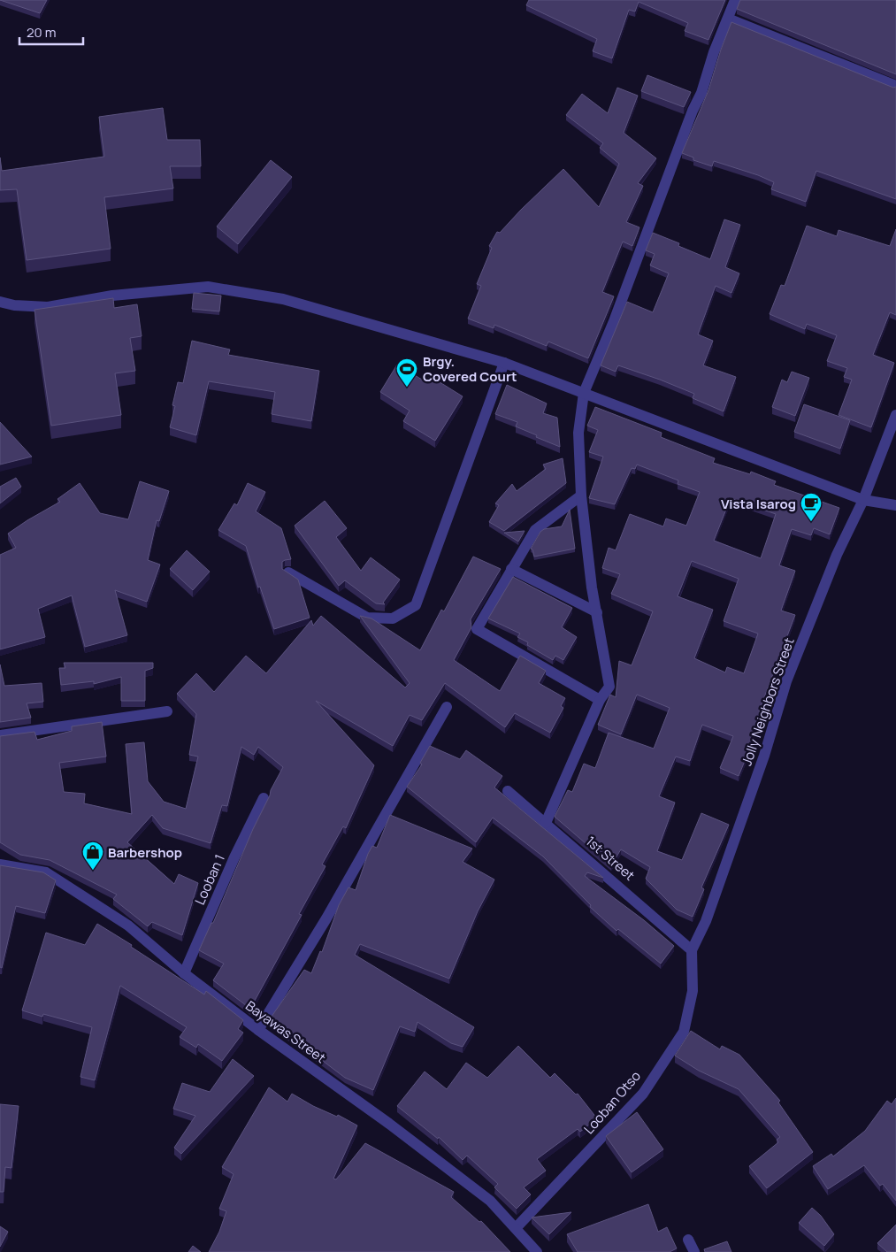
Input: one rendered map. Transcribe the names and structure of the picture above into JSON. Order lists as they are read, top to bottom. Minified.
{"streets":{"street":["Jolly Neighbors Street","1st Street","Looban 1","Bayawas Street","Looban Otso"]},"crossings":[["Jolly Neighbors Street","1st Street"],["Jolly Neighbors Street","Looban Otso"],["1st Street","Looban Otso"],["Looban 1","Bayawas Street"],["Bayawas Street","Looban Otso"]],"places":{"sports":["Brgy. Covered Court"],"cafe":["Vista Isarog"],"shop":["Barbershop"]},"scale_bar":"20 m"}
